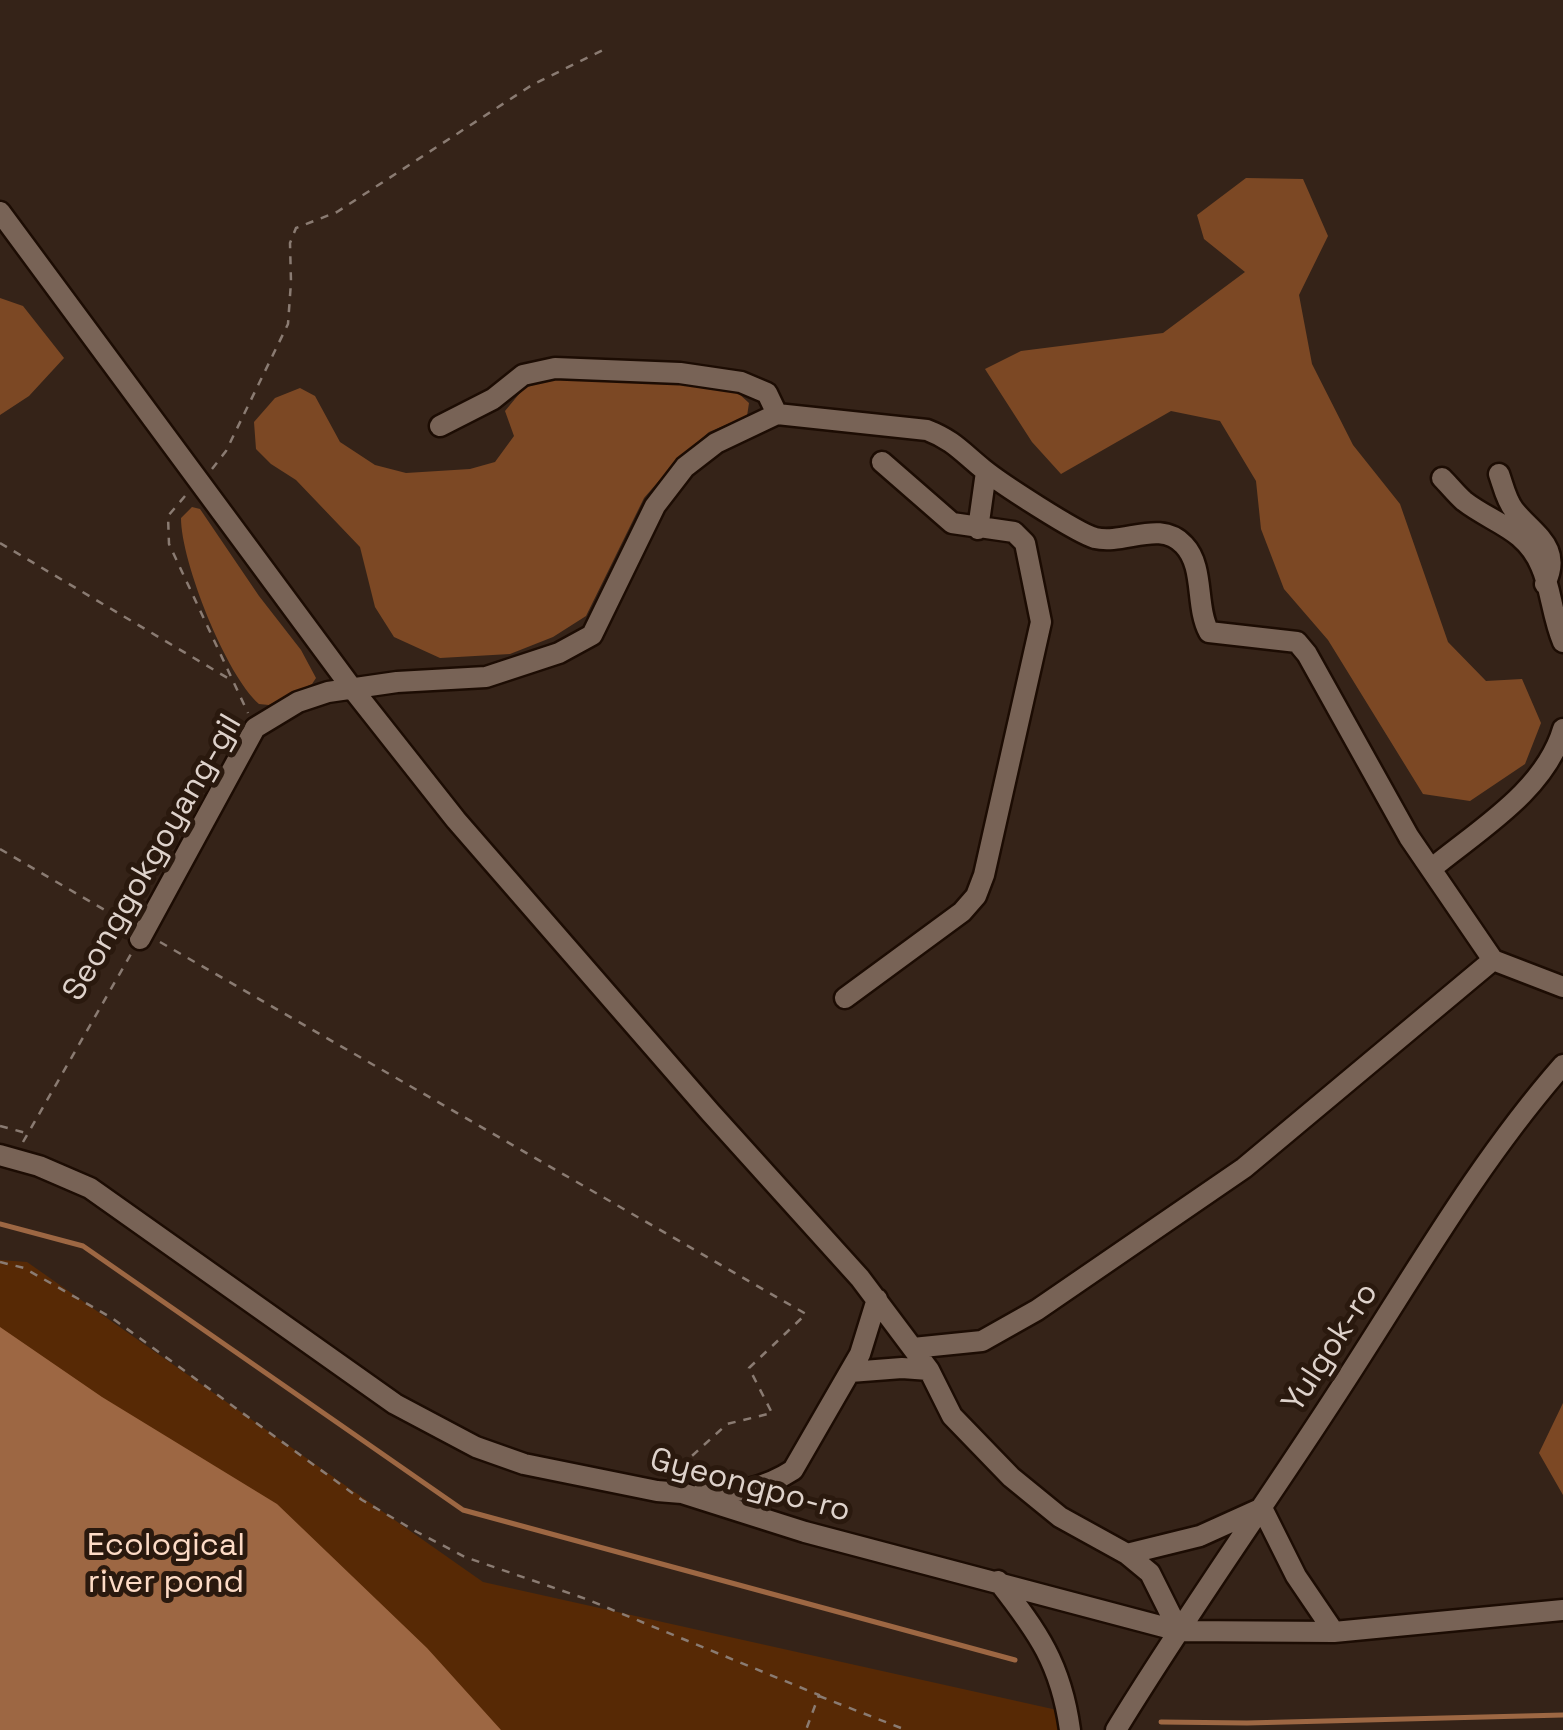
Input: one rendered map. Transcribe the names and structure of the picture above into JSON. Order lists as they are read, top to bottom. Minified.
{"streets":{"street":["Seonggokgoyang-gil","Yulgok-ro","Gyeongpo-ro"]},"crossings":[["Seonggokgoyang-gil","Gyeongpo-ro"],["Yulgok-ro","Gyeongpo-ro"]],"parks":["Ecological river pond"]}
